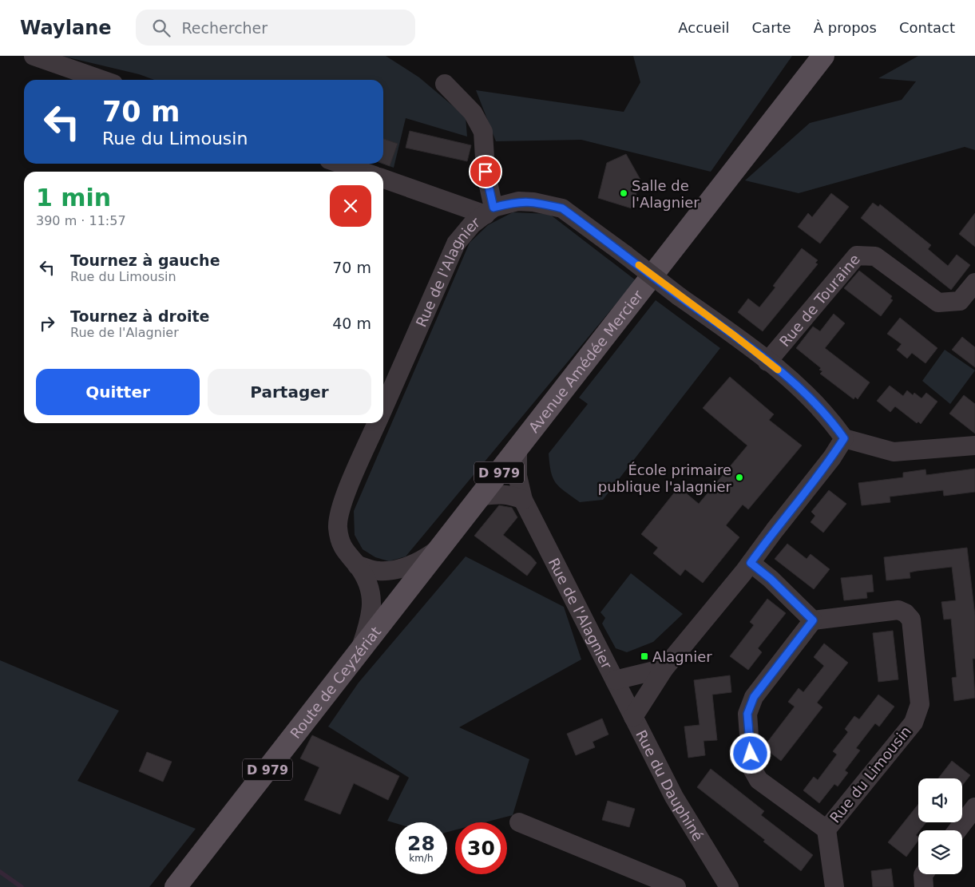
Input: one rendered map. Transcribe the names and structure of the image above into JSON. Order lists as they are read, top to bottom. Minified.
{"streets":{"main road":["Avenue Amédée Mercier","D 979","Route de Ceyzériat"],"street":["Rue de l'Alagnier","Rue de Touraine","Rue du Limousin","Rue du Dauphiné"]},"crossings":[["Rue de l'Alagnier","Rue de Touraine"],["Rue de l'Alagnier","Avenue Amédée Mercier"],["Rue de l'Alagnier","Route de Ceyzériat"],["Rue de l'Alagnier","Rue du Dauphiné"],["Avenue Amédée Mercier","Route de Ceyzériat"]],"places":{"other":["Salle de l'Alagnier","École primaire publique l'alagnier"],"transit":["Alagnier"]},"page":{"header":"Waylane","search":"Rechercher","nav":["Accueil","Carte","À propos","Contact"],"turn":["70 m","Rue du Limousin"],"heading":["1 min","390 m · 11:57"],"list":[{"name":"Tournez à gauche","note":"Rue du Limousin","value":"70 m"},{"name":"Tournez à droite","note":"Rue de l'Alagnier","value":"40 m"}],"buttons":["Quitter","Partager"],"speed":"28 km/h","limit":"30"}}
